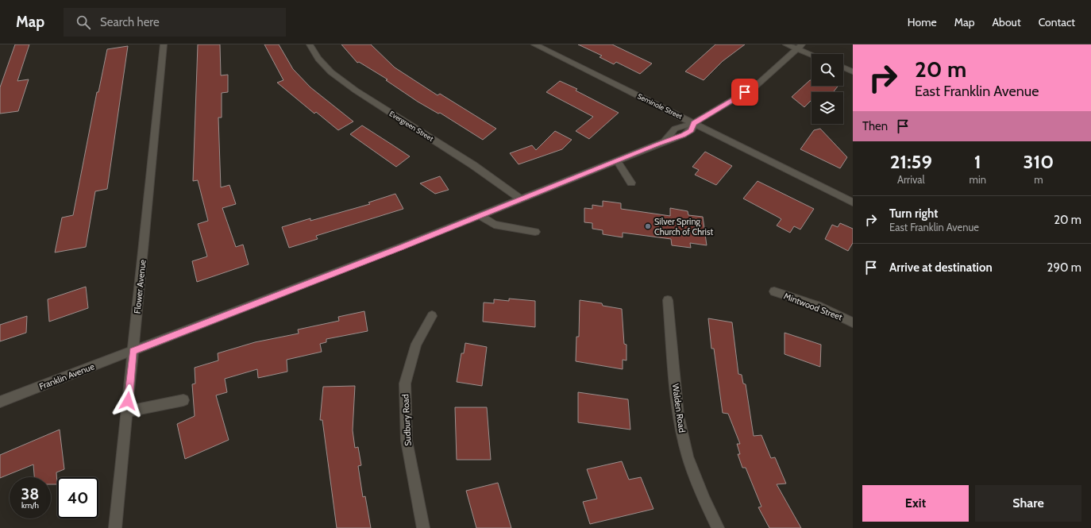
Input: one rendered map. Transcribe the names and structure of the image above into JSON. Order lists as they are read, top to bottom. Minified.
{"streets":{"street":["Seminole Street","Evergreen Street","Flower Avenue","Mintwood Street","Franklin Avenue","Walden Road","Sudbury Road"]},"crossings":[["Seminole Street","Franklin Avenue"],["Evergreen Street","Franklin Avenue"],["Flower Avenue","Franklin Avenue"]],"places":["Silver Spring Church of Christ"],"page":{"header":"Map","search":"Search here","nav":["Home","Map","About","Contact"],"turn":["20 m","East Franklin Avenue"],"then":"Then","eta":["21:59","Arrival","1","min","310","m"],"list":[{"name":"Turn right","note":"East Franklin Avenue","value":"20 m"},{"name":"Arrive at destination","value":"290 m"}],"speed":"38 km/h","limit":"40","buttons":["Exit","Share"]}}
